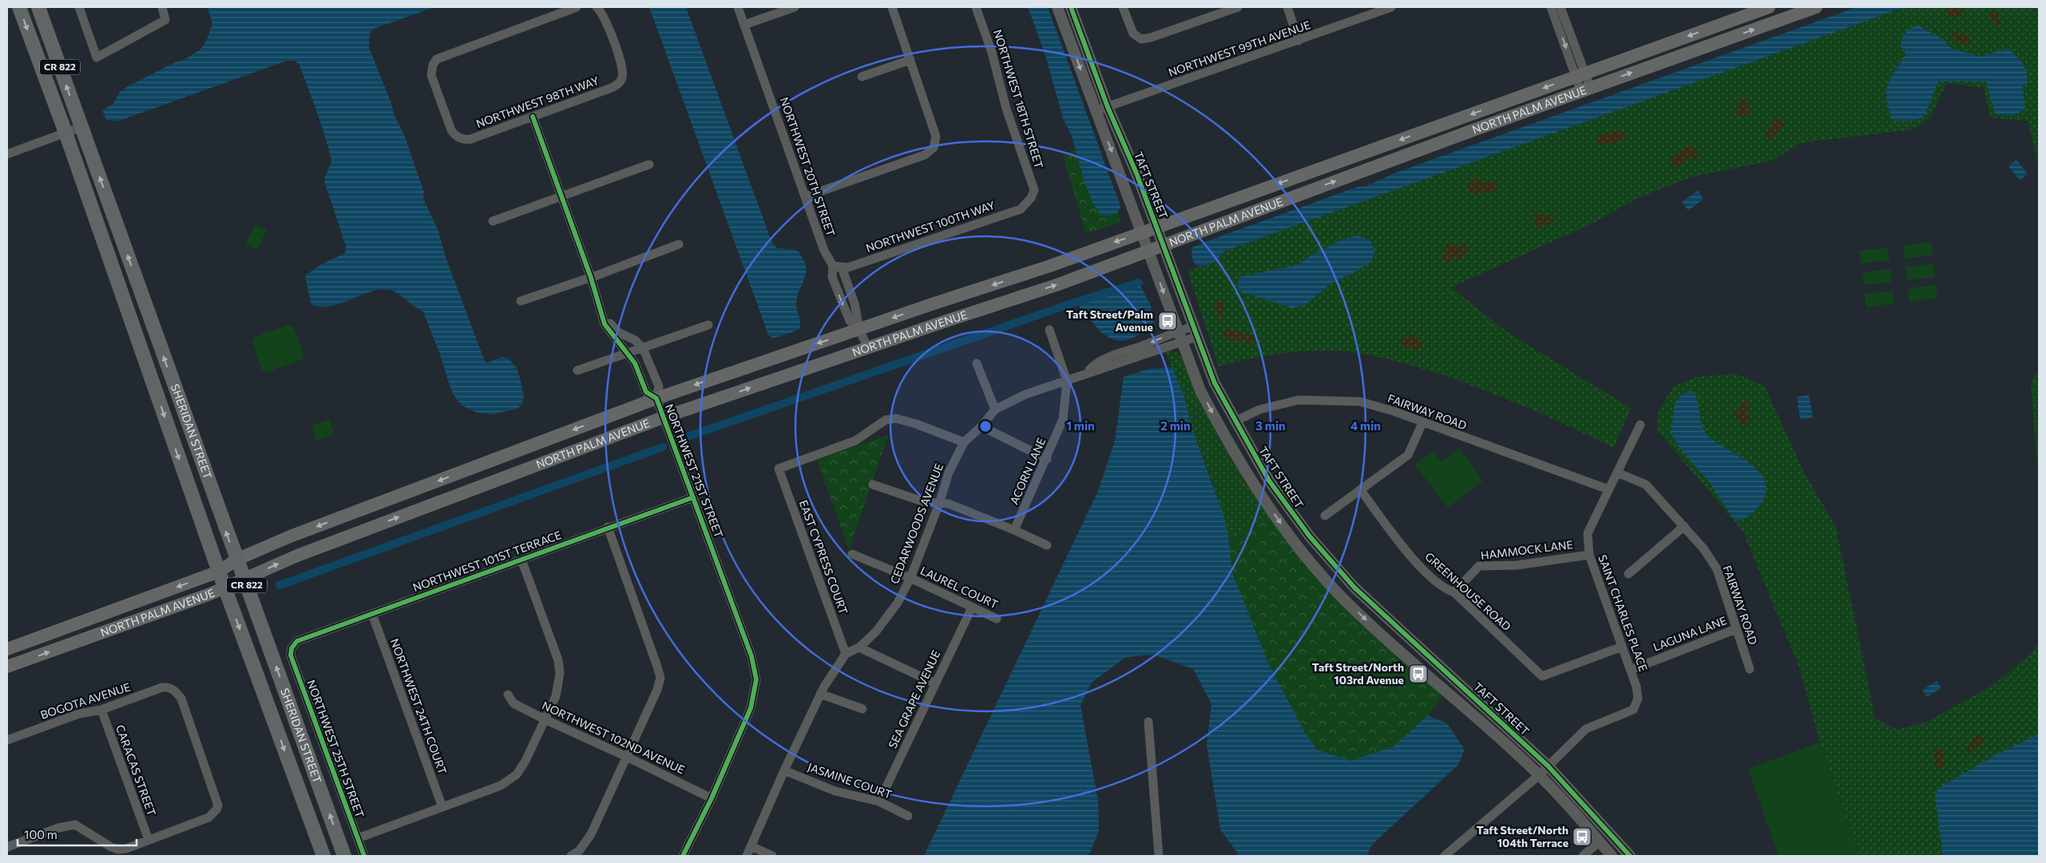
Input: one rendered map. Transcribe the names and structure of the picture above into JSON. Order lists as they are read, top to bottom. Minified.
{"streets":{"main road":["CR 822","NORTH PALM AVENUE","SHERIDAN STREET"],"street":["NORTHWEST 99TH AVENUE","NORTHWEST 18TH STREET","NORTHWEST 98TH WAY","NORTHWEST 20TH STREET","TAFT STREET","NORTHWEST 100TH WAY","FAIRWAY ROAD","NORTHWEST 21ST STREET","ACORN LANE","CEDARWOODS AVENUE","HAMMOCK LANE","EAST CYPRESS COURT","NORTHWEST 101ST TERRACE","LAUREL COURT","GREENHOUSE ROAD","SAINT CHARLES PLACE","LAGUNA LANE","SEA GRAPE AVENUE","BOGOTA AVENUE","NORTHWEST 24TH COURT","NORTHWEST 102ND AVENUE","NORTHWEST 25TH STREET","CARACAS STREET","JASMINE COURT"]},"crossings":[["NORTHWEST 99TH AVENUE","TAFT STREET"],["NORTHWEST 18TH STREET","NORTHWEST 100TH WAY"],["NORTHWEST 98TH WAY","NORTHWEST 21ST STREET"],["NORTH PALM AVENUE","NORTHWEST 20TH STREET"],["NORTH PALM AVENUE","TAFT STREET"],["NORTH PALM AVENUE","SHERIDAN STREET"],["NORTH PALM AVENUE","NORTHWEST 21ST STREET"],["NORTHWEST 20TH STREET","NORTHWEST 100TH WAY"],["TAFT STREET","FAIRWAY ROAD"],["TAFT STREET","CEDARWOODS AVENUE"],["TAFT STREET","SAINT CHARLES PLACE"],["FAIRWAY ROAD","SAINT CHARLES PLACE"],["FAIRWAY ROAD","LAGUNA LANE"],["NORTHWEST 21ST STREET","NORTHWEST 101ST TERRACE"],["NORTHWEST 21ST STREET","NORTHWEST 102ND AVENUE"],["ACORN LANE","CEDARWOODS AVENUE"],["CEDARWOODS AVENUE","EAST CYPRESS COURT"],["CEDARWOODS AVENUE","LAUREL COURT"],["HAMMOCK LANE","GREENHOUSE ROAD"],["HAMMOCK LANE","SAINT CHARLES PLACE"],["NORTHWEST 101ST TERRACE","NORTHWEST 24TH COURT"],["NORTHWEST 101ST TERRACE","NORTHWEST 25TH STREET"],["LAUREL COURT","SEA GRAPE AVENUE"],["GREENHOUSE ROAD","SAINT CHARLES PLACE"],["SAINT CHARLES PLACE","LAGUNA LANE"],["SEA GRAPE AVENUE","JASMINE COURT"],["BOGOTA AVENUE","CARACAS STREET"]],"places":{"bus stop":["Taft Street/Palm Avenue","Taft Street/North 103rd Avenue","Taft Street/North 104th Terrace"]},"scale_bar":"100 m","rings":["1 min","2 min","3 min","4 min"]}
